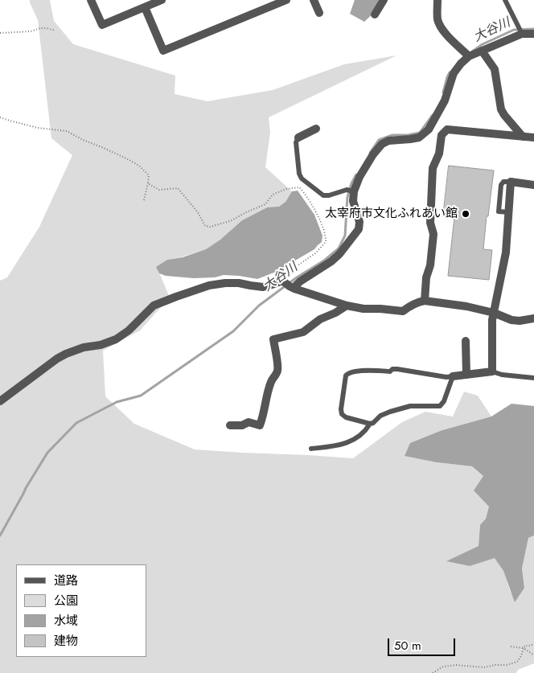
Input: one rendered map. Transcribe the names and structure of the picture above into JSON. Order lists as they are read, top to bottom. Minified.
{"water":["大谷川"],"places":["太宰府市文化ふれあい館"],"legend":["道路","公園","水域","建物"],"scale_bar":"50 m"}
